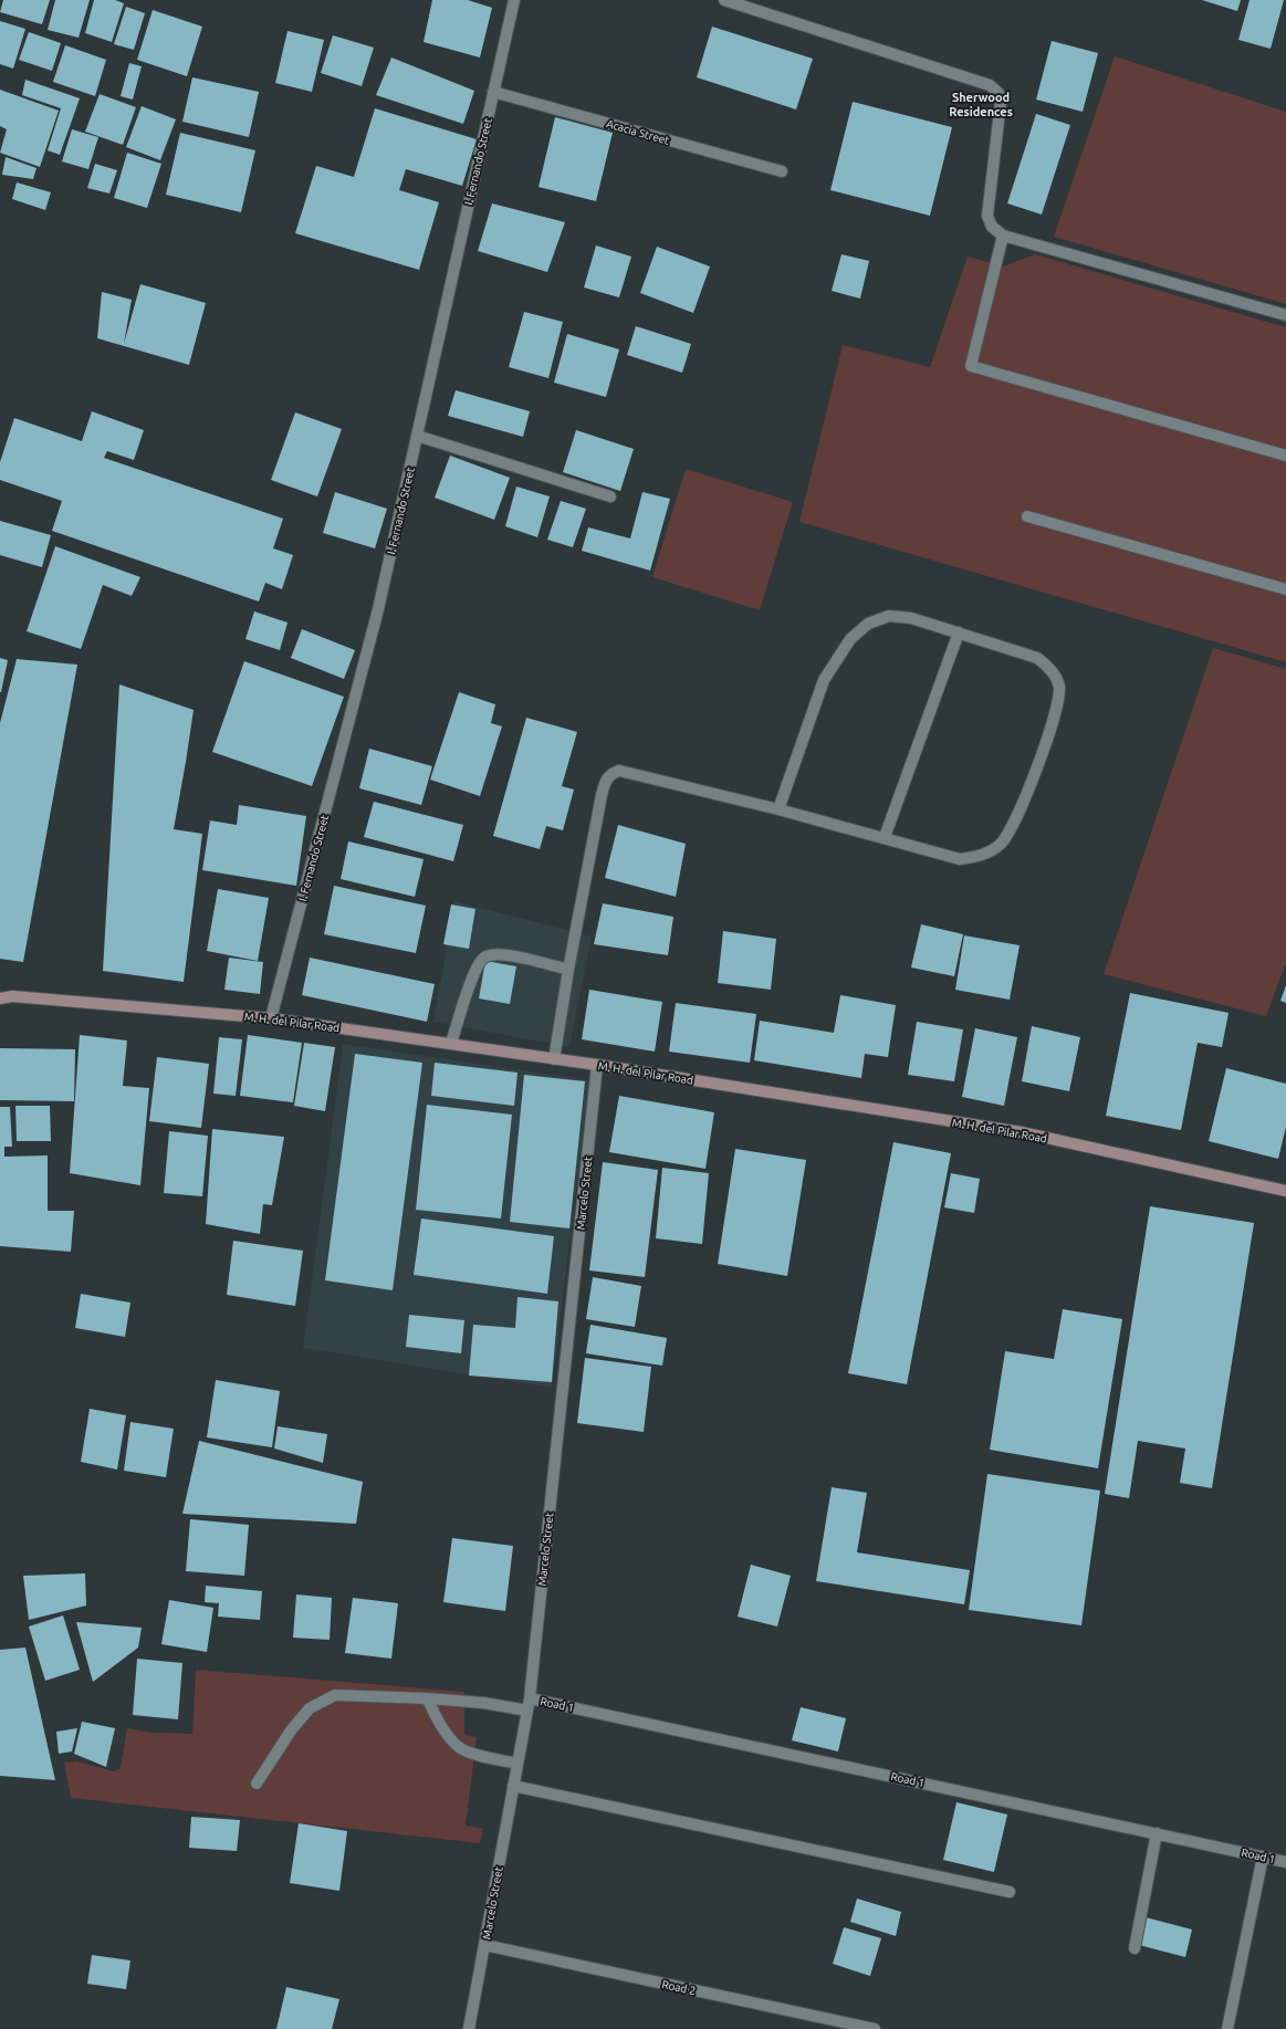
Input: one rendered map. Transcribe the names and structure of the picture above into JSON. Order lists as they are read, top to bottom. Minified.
{"streets":{"main road":["M. H. del Pilar Road"],"street":["Acacia Street","I. Fernando Street","Marcelo Street","Road 1","Road 2"]},"crossings":[["Acacia Street","I. Fernando Street"],["I. Fernando Street","M. H. del Pilar Road"],["M. H. del Pilar Road","Marcelo Street"],["Marcelo Street","Road 1"],["Marcelo Street","Road 2"]],"districts":["Sherwood Residences"]}
